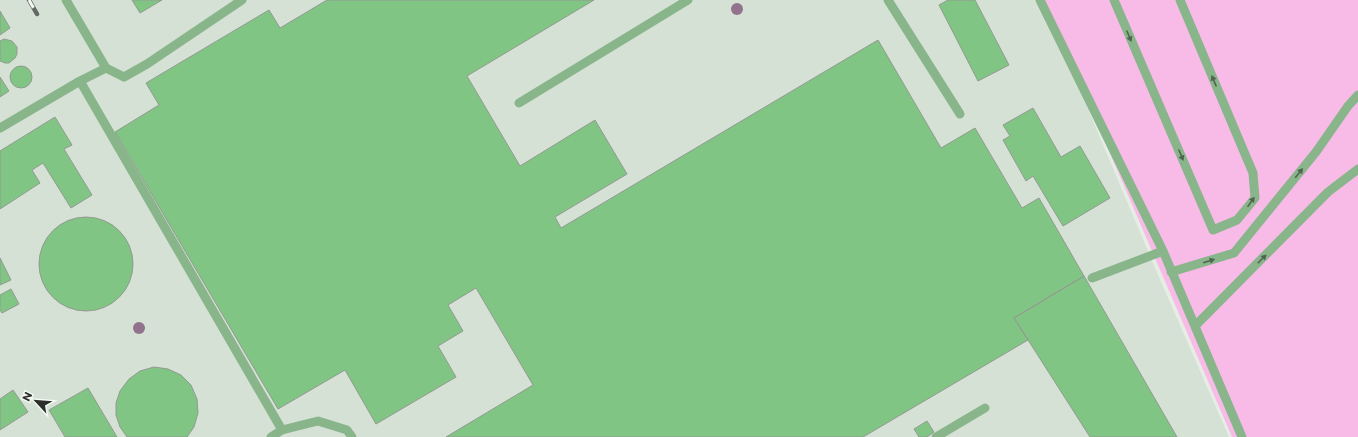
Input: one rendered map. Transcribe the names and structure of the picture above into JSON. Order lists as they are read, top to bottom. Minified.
{"north":"top left"}
